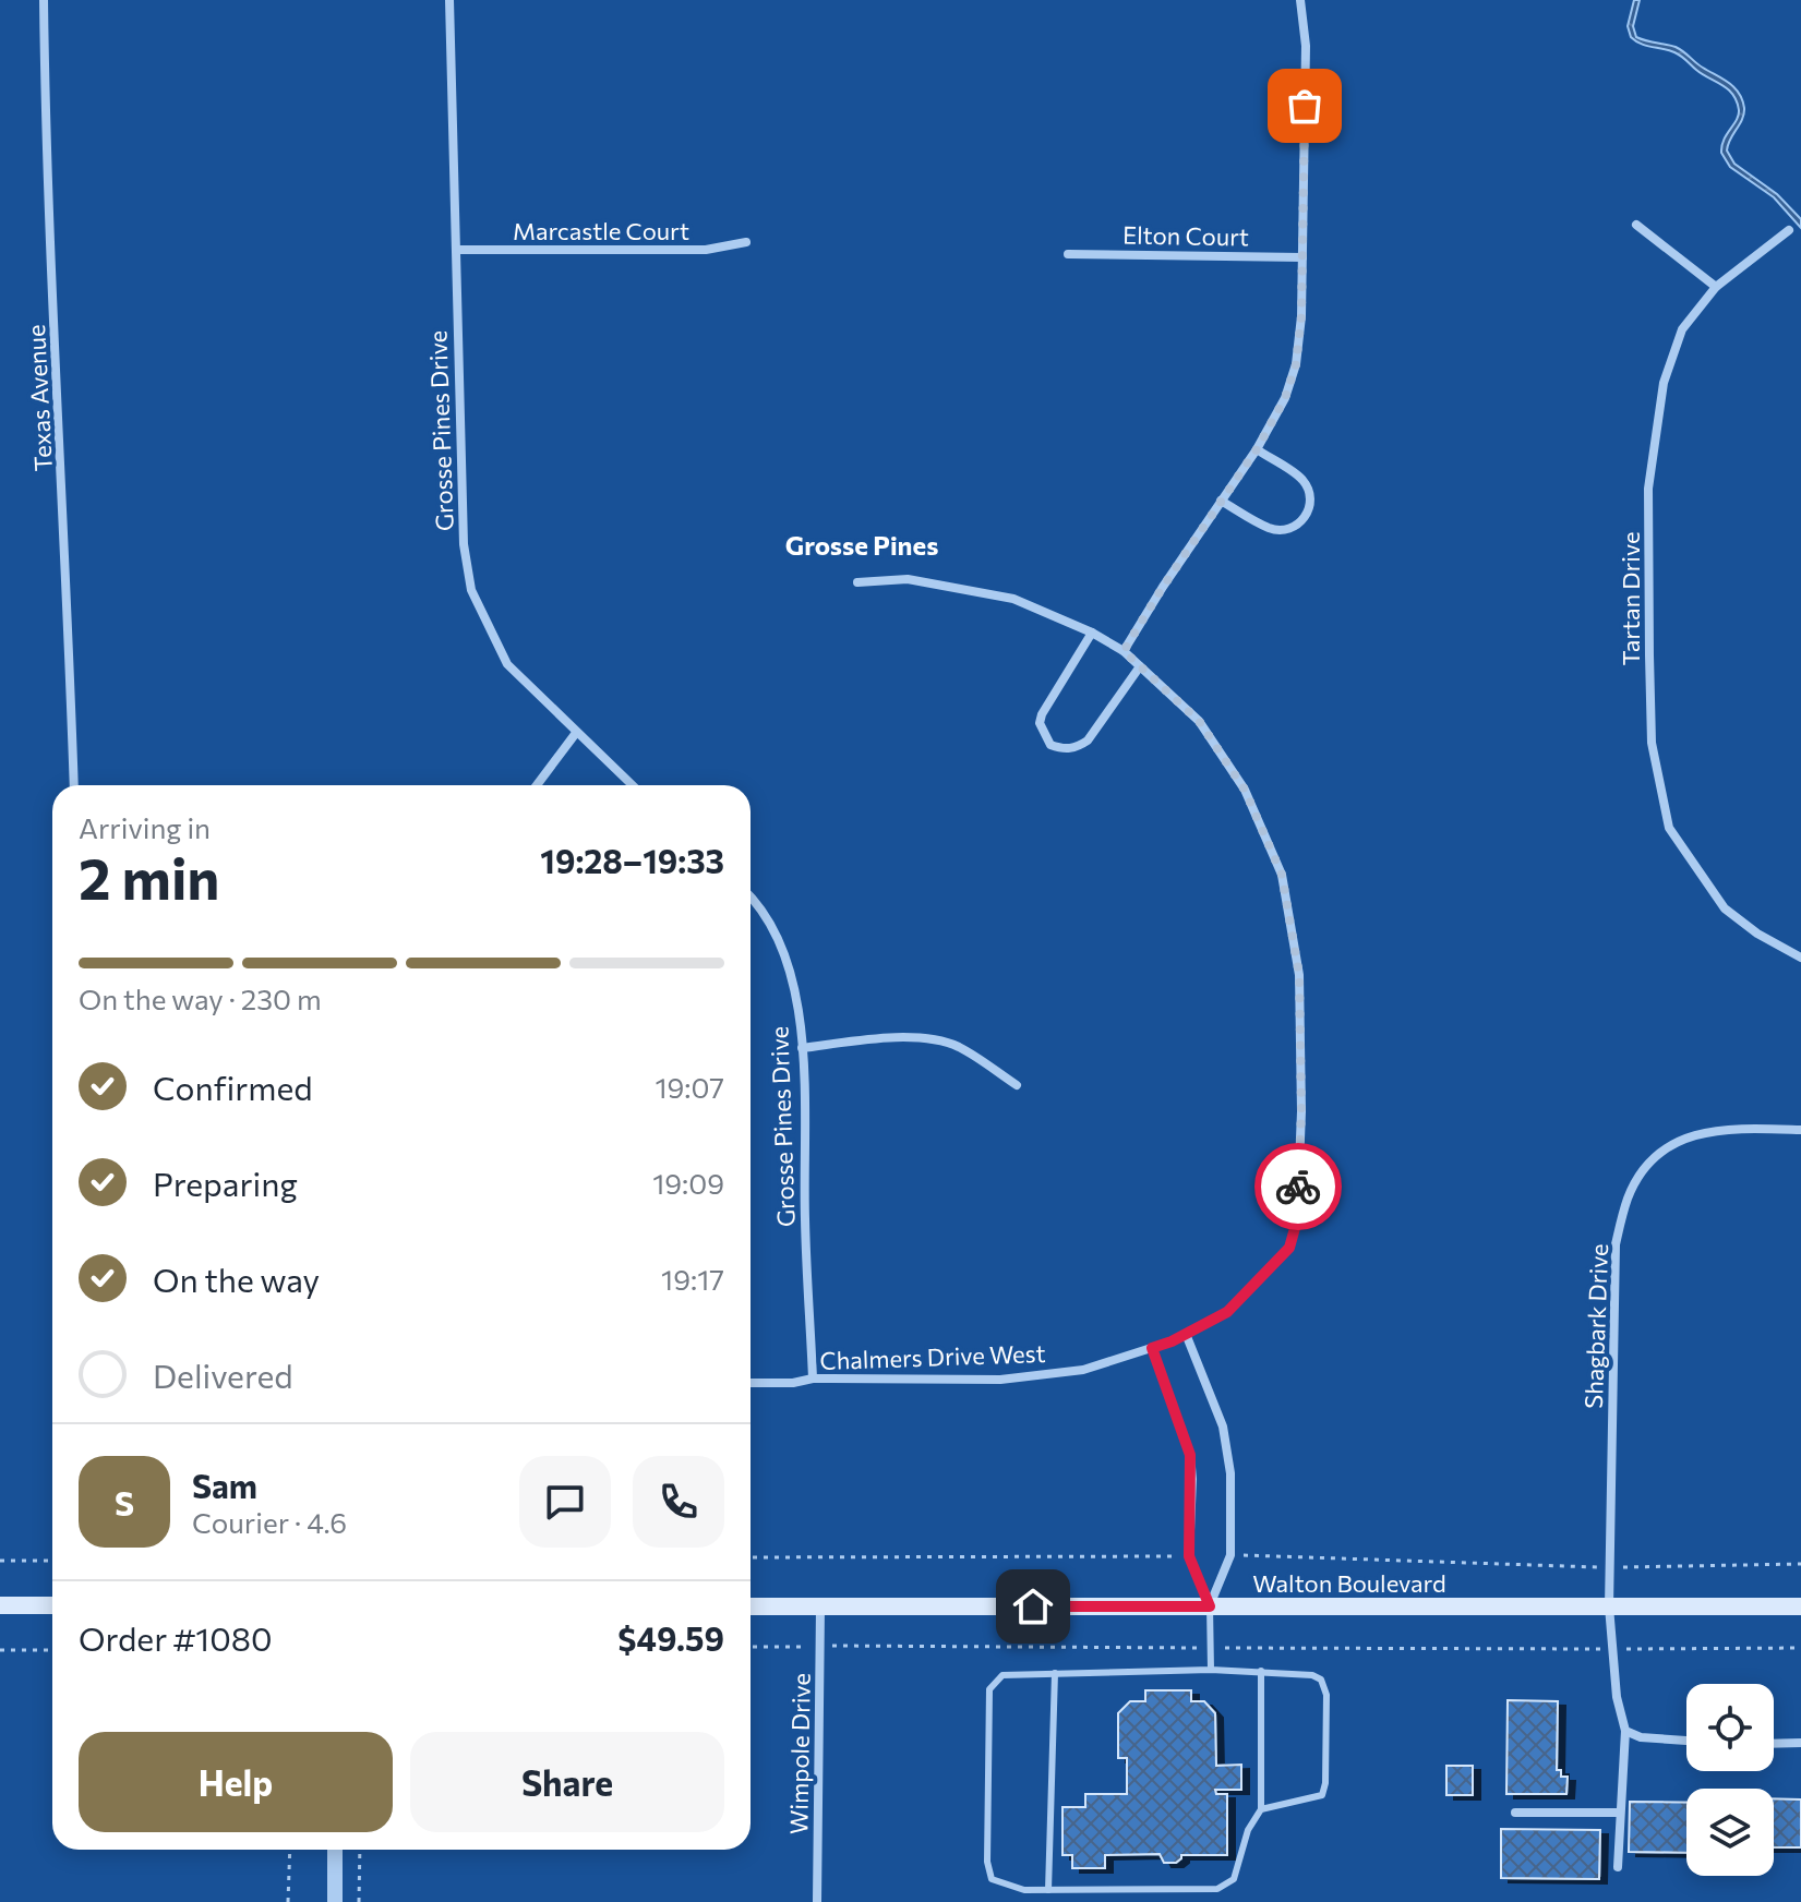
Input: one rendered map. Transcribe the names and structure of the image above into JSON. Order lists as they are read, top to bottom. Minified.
{"streets":{"main road":["Walton Boulevard"],"street":["Marcastle Court","Elton Court","Texas Avenue","Grosse Pines Drive","Tartan Drive","Shagbark Drive","Chalmers Drive West","Wimpole Drive"]},"crossings":[["Marcastle Court","Grosse Pines Drive"],["Grosse Pines Drive","Chalmers Drive West"],["Shagbark Drive","Walton Boulevard"],["Walton Boulevard","Wimpole Drive"]],"districts":["Grosse Pines"],"page":{"heading":["2 min","Arriving in","19:28–19:33"],"panel":["Sam","Courier · 4.6","Order #1080","$49.59"],"bar":"On the way · 230 m","list":[["Confirmed","19:07"],["Preparing","19:09"],["On the way","19:17"],"Delivered"],"round":"S","buttons":["Help","Share"]}}
